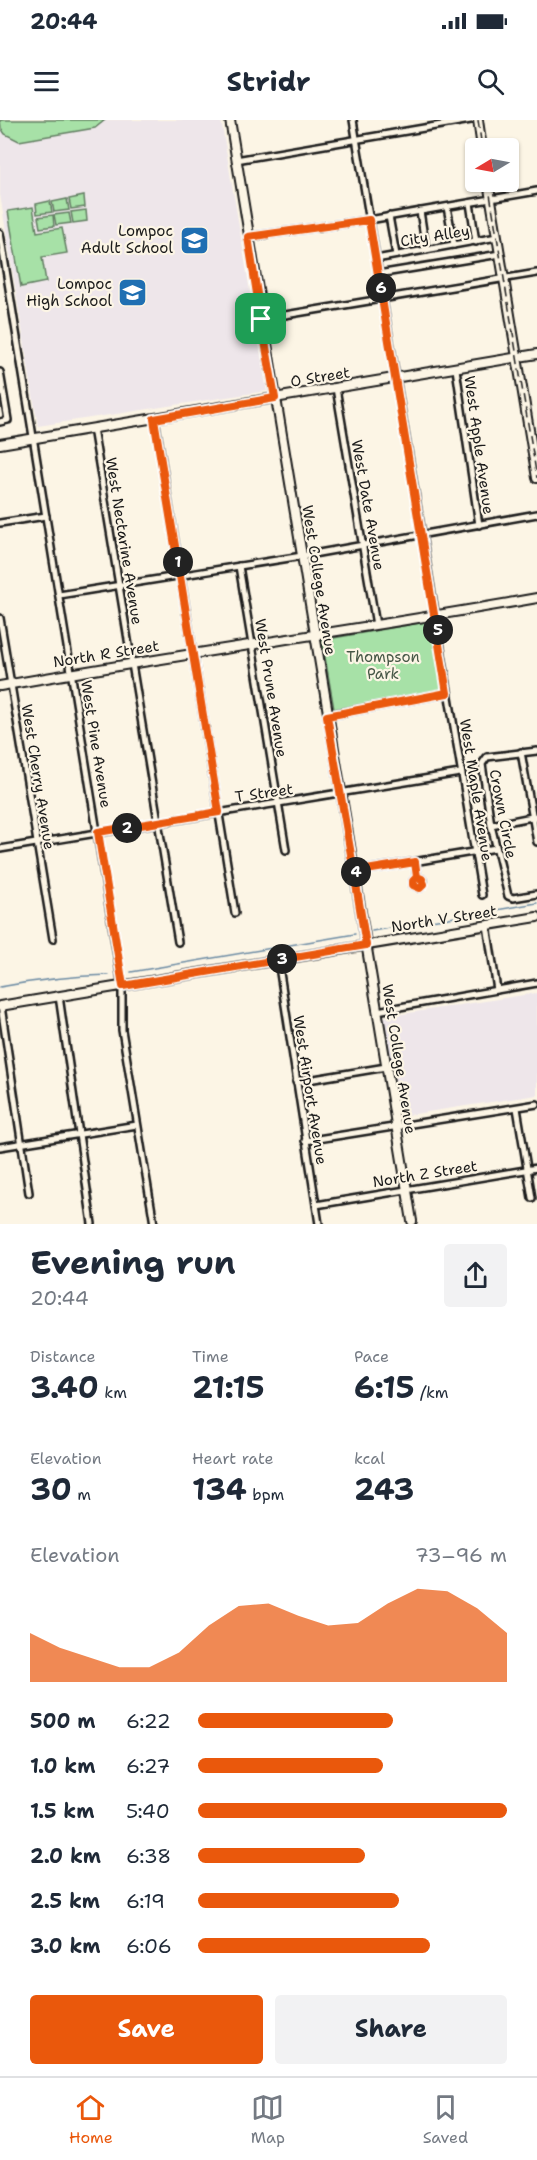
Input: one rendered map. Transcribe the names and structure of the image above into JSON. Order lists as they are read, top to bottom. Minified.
{"streets":{"street":["City Alley","O Street","West Apple Avenue","West Date Avenue","West Nectarine Avenue","West College Avenue","North R Street","West Prune Avenue","West Pine Avenue","West Cherry Avenue","West Maple Avenue","T Street","Crown Circle","North V Street","West Airport Avenue","North Z Street"]},"crossings":[["City Alley","West Maple Avenue"],["O Street","West Apple Avenue"],["O Street","West Date Avenue"],["O Street","West Nectarine Avenue"],["O Street","West College Avenue"],["O Street","West Pine Avenue"],["O Street","West Maple Avenue"],["West Date Avenue","North R Street"],["West Nectarine Avenue","North R Street"],["West Nectarine Avenue","T Street"],["West College Avenue","North R Street"],["West College Avenue","T Street"],["West College Avenue","North V Street"],["West College Avenue","North Z Street"],["North R Street","West Prune Avenue"],["North R Street","West Pine Avenue"],["North R Street","West Cherry Avenue"],["North R Street","West Maple Avenue"],["West Prune Avenue","T Street"],["West Pine Avenue","T Street"],["West Pine Avenue","North V Street"],["West Cherry Avenue","T Street"],["West Maple Avenue","T Street"],["North V Street","West Airport Avenue"],["West Airport Avenue","North Z Street"]],"parks":["Thompson Park"],"places":{"school or university":["Lompoc Adult School","Lompoc High School"]},"north":"left","page":{"status":"20:44","header":"Stridr","pins":["6","1","5","2","4","3"],"heading":["Evening run","20:44"],"stats":[["Distance","3.40 km"],["Time","21:15"],["Pace","6:15 /km"],["Elevation","30 m"],["Heart rate","134 bpm"],["kcal","243"]],"chart":["Elevation","73–96 m"],"list":[{"name":"500 m","note":"6:22"},{"name":"1.0 km","note":"6:27"},{"name":"1.5 km","note":"5:40"},{"name":"2.0 km","note":"6:38"},{"name":"2.5 km","note":"6:19"},{"name":"3.0 km","note":"6:06"}],"buttons":["Save","Share"],"tabs":["Home","Map","Saved"]}}
